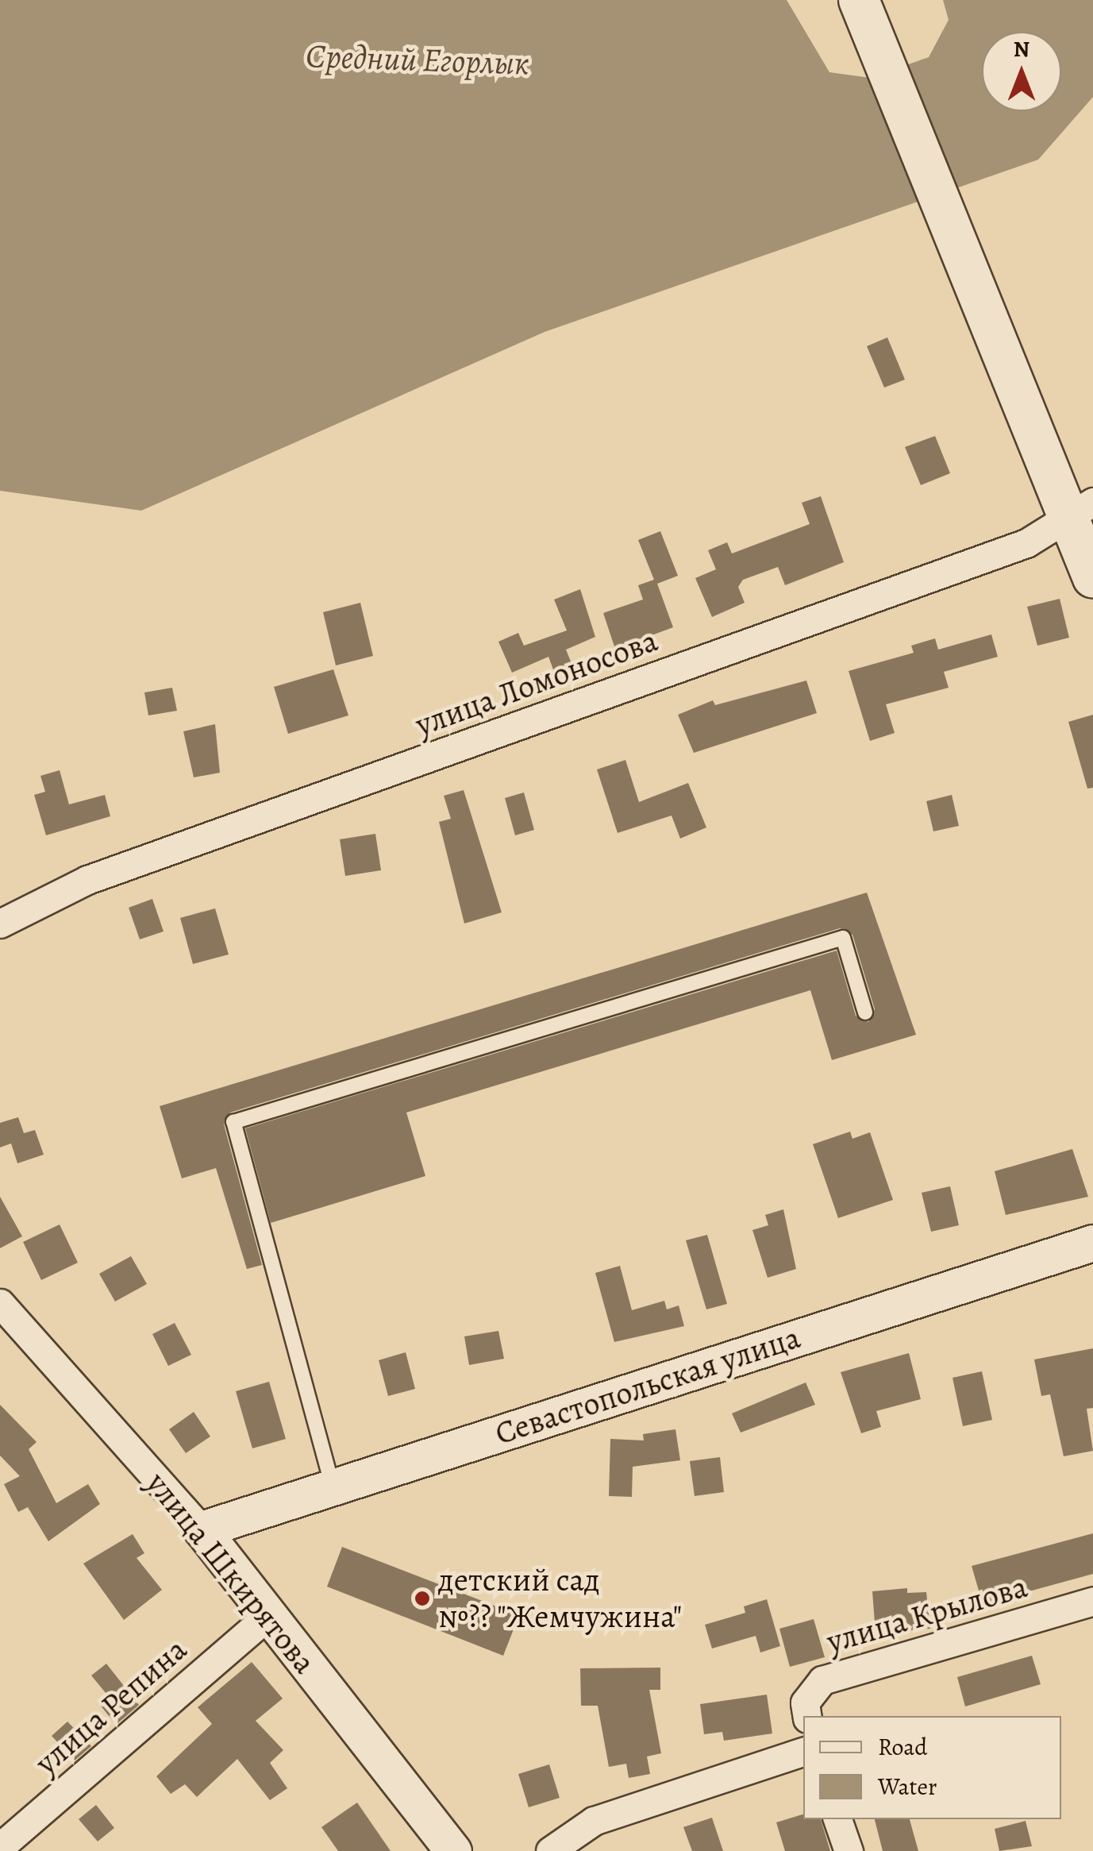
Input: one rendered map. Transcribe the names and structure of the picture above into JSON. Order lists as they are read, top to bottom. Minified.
{"streets":{"street":["улица Ломоносова","Севастопольская улица","улица Шкирятова","улица Крылова","улица Репина"]},"crossings":[["Севастопольская улица","улица Шкирятова"],["улица Шкирятова","улица Репина"]],"water":["Средний Егорлык"],"places":["детский сад №?? \"Жемчужина\""],"legend":["Road","Water"],"north":"top"}
